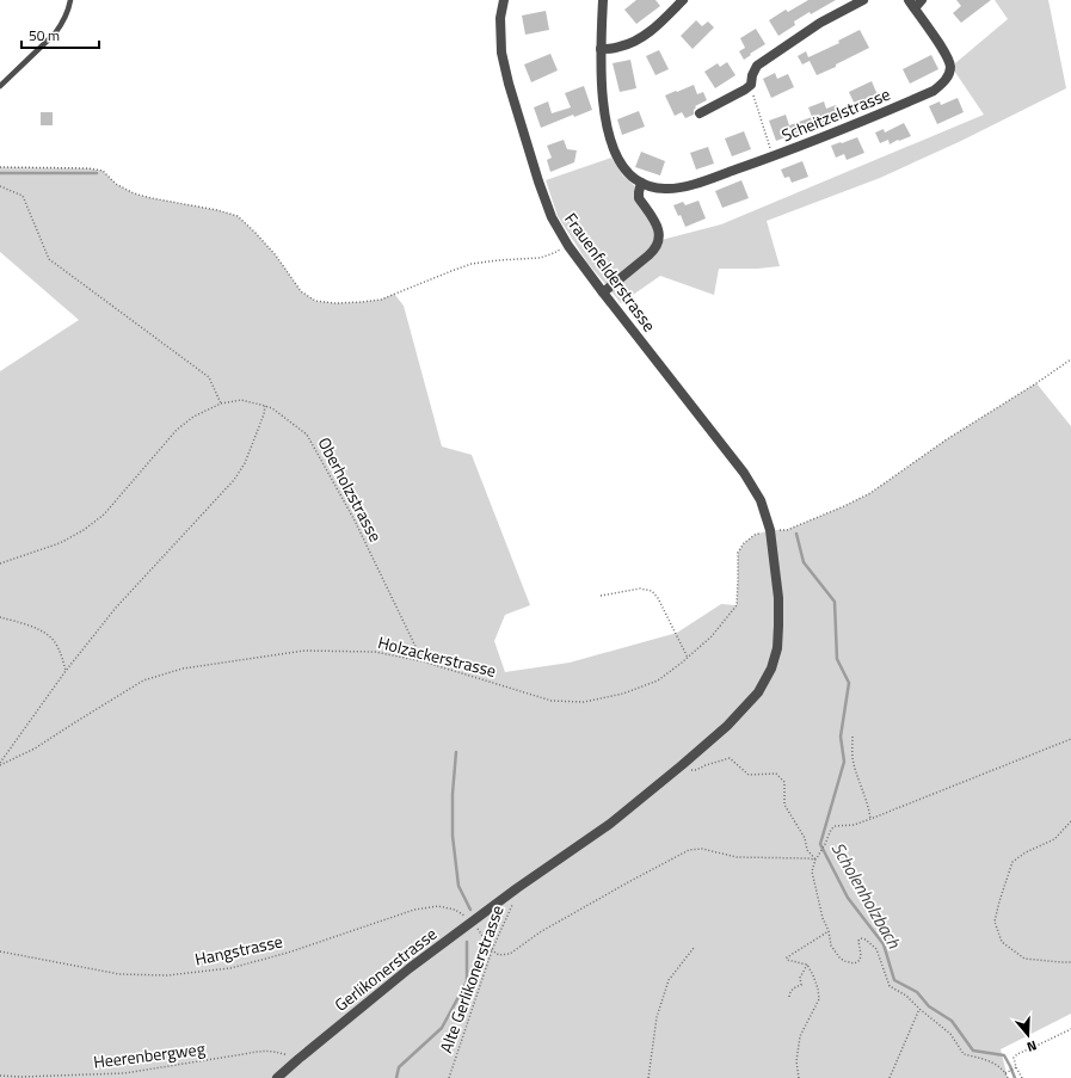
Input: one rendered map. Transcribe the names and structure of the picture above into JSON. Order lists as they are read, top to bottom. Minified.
{"streets":{"street":["Scheitzelstrasse","Frauenfelderstrasse","Gerlikonerstrasse"],"path":["Oberholzstrasse","Holzackerstrasse","Hangstrasse","Alte Gerlikonerstrasse","Heerenbergweg"]},"crossings":[["Frauenfelderstrasse","Holzackerstrasse"],["Frauenfelderstrasse","Gerlikonerstrasse"],["Oberholzstrasse","Holzackerstrasse"],["Hangstrasse","Gerlikonerstrasse"],["Gerlikonerstrasse","Heerenbergweg"]],"water":["Scholenholzbach"],"scale_bar":"50 m","north":"bottom"}
